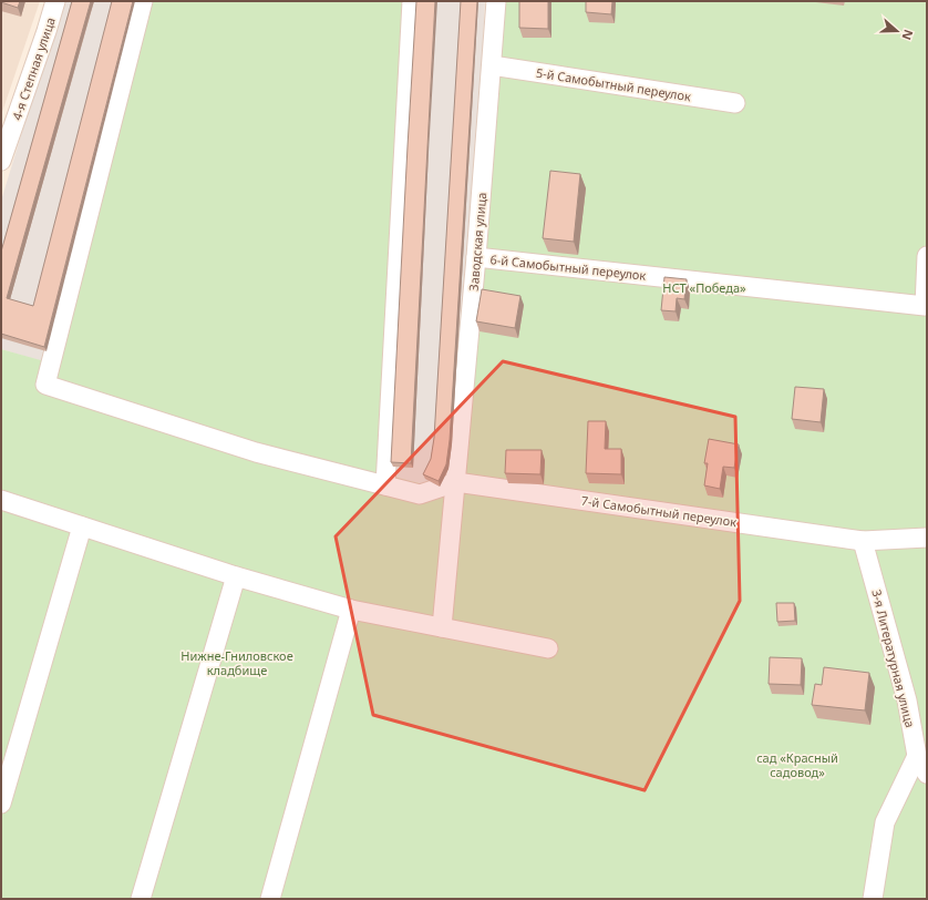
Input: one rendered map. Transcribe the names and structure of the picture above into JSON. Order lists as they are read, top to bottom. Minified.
{"streets":{"street":["4-я Степная улица","5-й Самобытный переулок","Заводская улица","6-й Самобытный переулок","7-й Самобытный переулок","3-я Литературная улица"]},"crossings":[["5-й Самобытный переулок","Заводская улица"],["Заводская улица","6-й Самобытный переулок"],["Заводская улица","7-й Самобытный переулок"],["7-й Самобытный переулок","3-я Литературная улица"]],"parks":["НСТ «Победа»","Нижне-Гниловское кладбище","сад «Красный садовод»"],"north":"right"}
